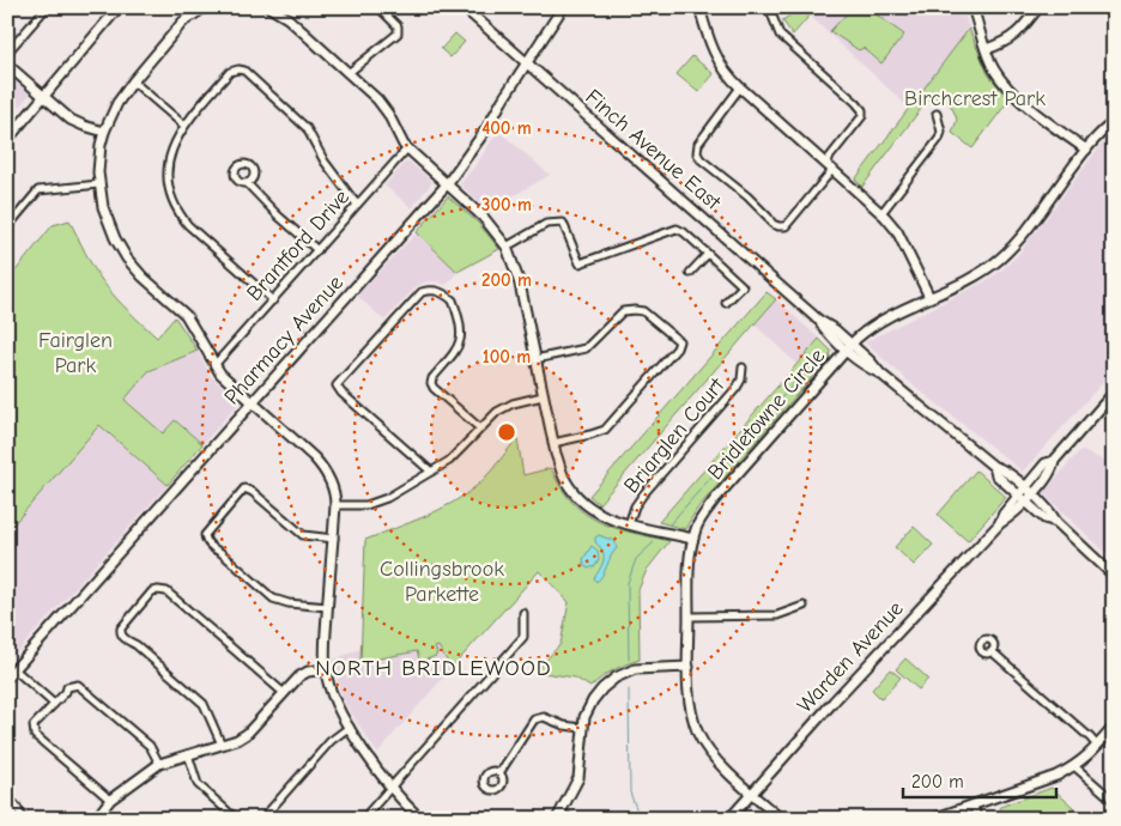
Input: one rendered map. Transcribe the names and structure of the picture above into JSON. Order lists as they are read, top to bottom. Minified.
{"streets":{"street":["Finch Avenue East","Brantford Drive","Pharmacy Avenue","Bridletowne Circle","Briarglen Court","Warden Avenue"]},"crossings":[["Finch Avenue East","Pharmacy Avenue"],["Finch Avenue East","Bridletowne Circle"],["Finch Avenue East","Warden Avenue"],["Bridletowne Circle","Warden Avenue"]],"districts":["NORTH BRIDLEWOOD"],"parks":["Birchcrest Park","Fairglen Park","Collingsbrook Parkette"],"scale_bar":"200 m","rings":["400 m","300 m","200 m","100 m"]}
